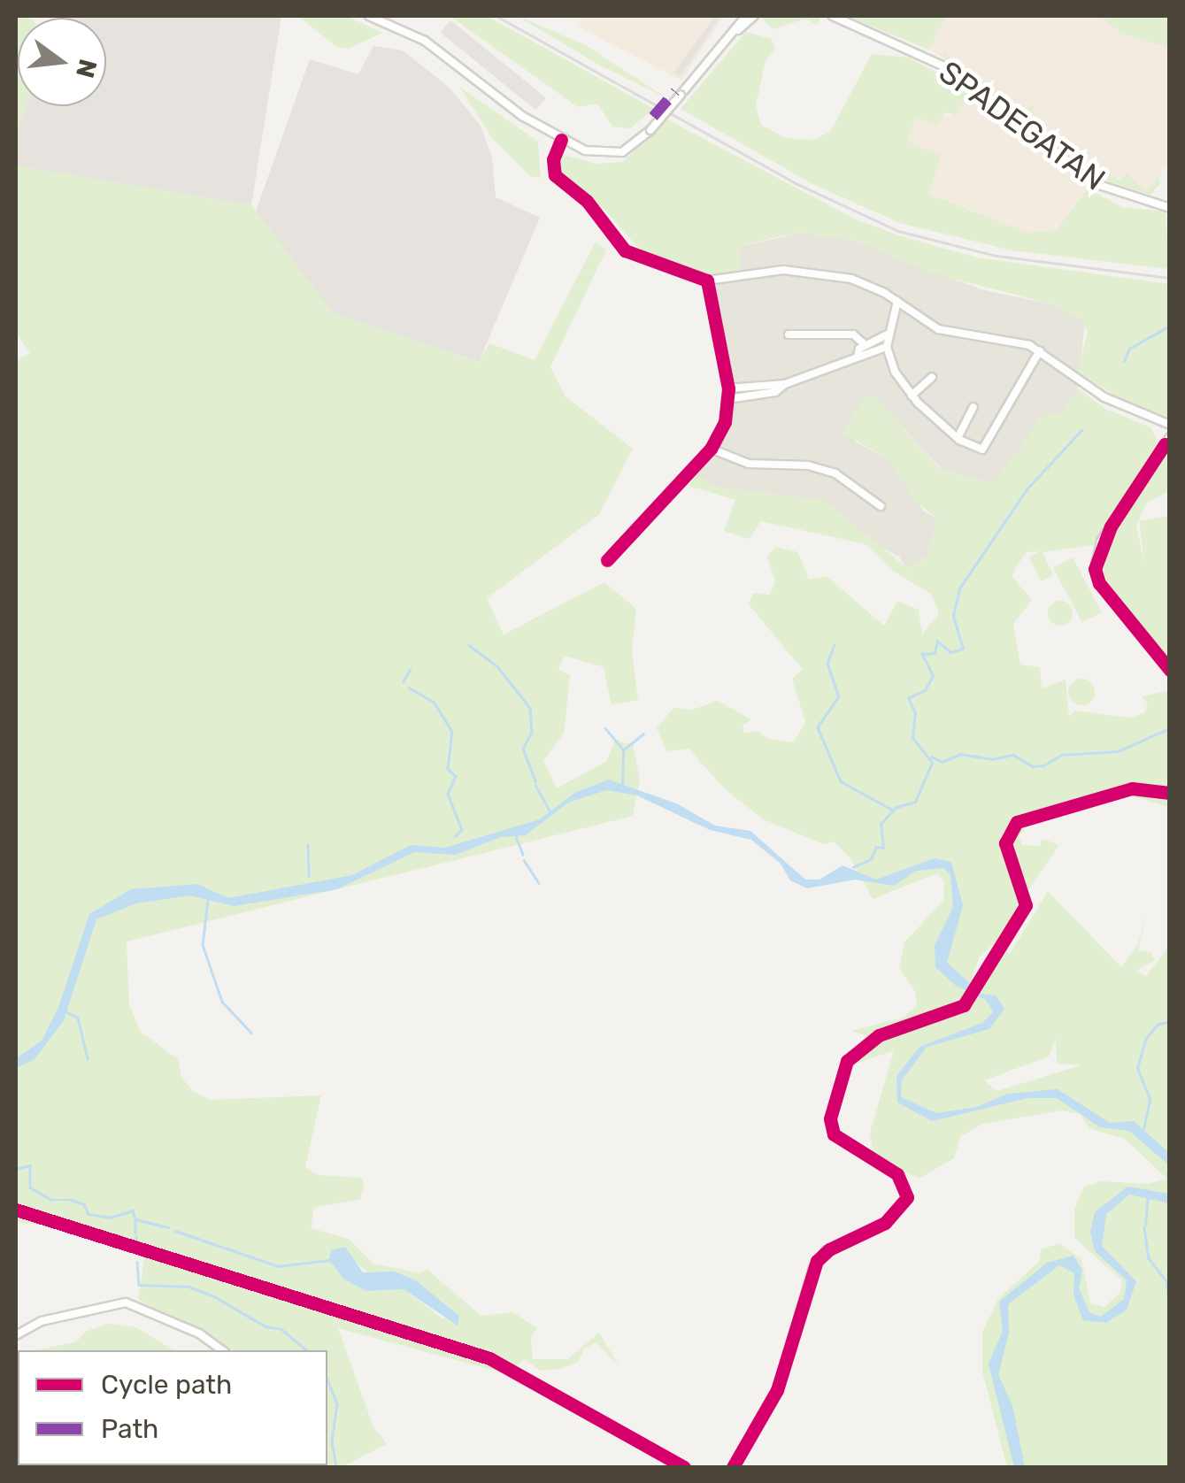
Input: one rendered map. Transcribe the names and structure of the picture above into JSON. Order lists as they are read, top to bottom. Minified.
{"streets":{"street":["SPADEGATAN"]},"legend":["Cycle path","Path"],"north":"right"}
